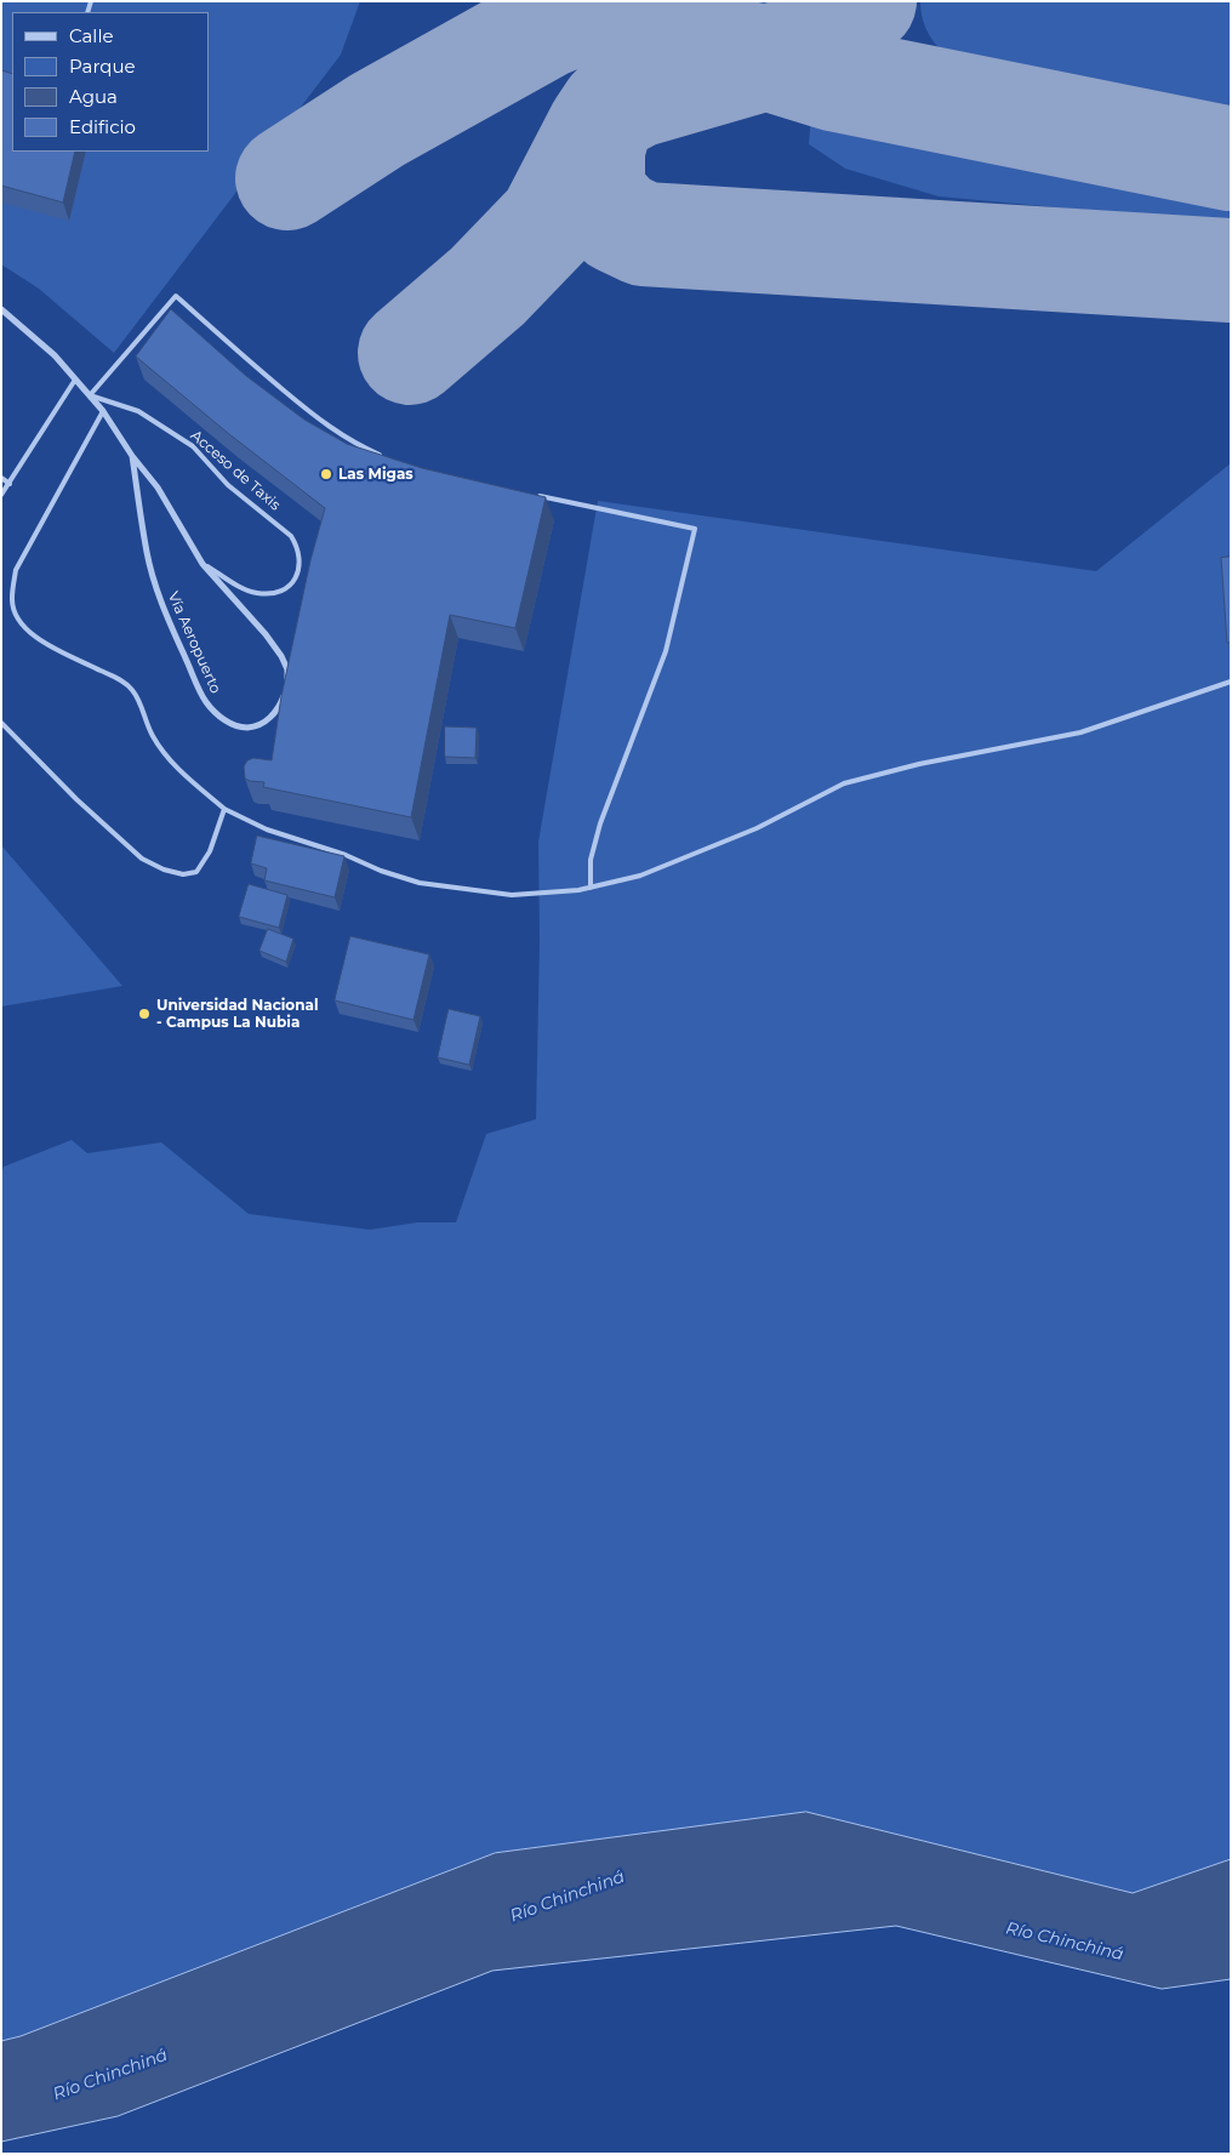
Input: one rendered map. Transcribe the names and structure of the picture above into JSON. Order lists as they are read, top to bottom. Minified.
{"streets":{"street":["Vía Aeropuerto"],"lane":["Acceso de Taxis"]},"crossings":[["Acceso de Taxis","Vía Aeropuerto"]],"water":["Río Chinchiná"],"places":["Las Migas","Universidad Nacional - Campus La Nubia"],"legend":["Calle","Parque","Agua","Edificio"]}
